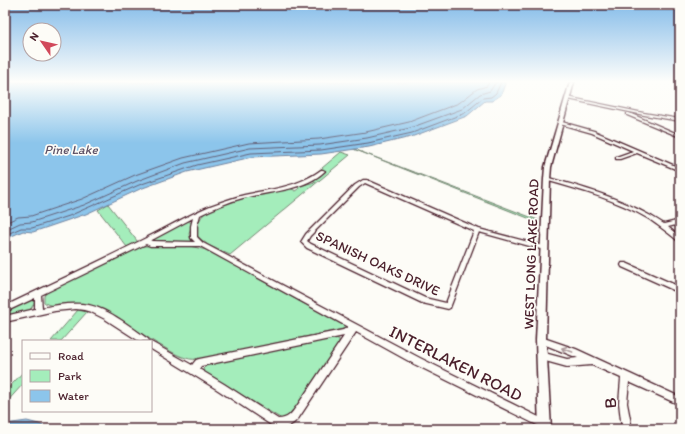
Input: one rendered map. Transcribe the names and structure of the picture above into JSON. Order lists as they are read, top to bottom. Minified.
{"streets":{"main road":["WEST LONG LAKE ROAD"],"street":["SPANISH OAKS DRIVE","INTERLAKEN ROAD","B"]},"crossings":[["WEST LONG LAKE ROAD","SPANISH OAKS DRIVE"],["WEST LONG LAKE ROAD","INTERLAKEN ROAD"]],"water":["Pine Lake"],"legend":["Road","Park","Water"],"north":"top left"}
